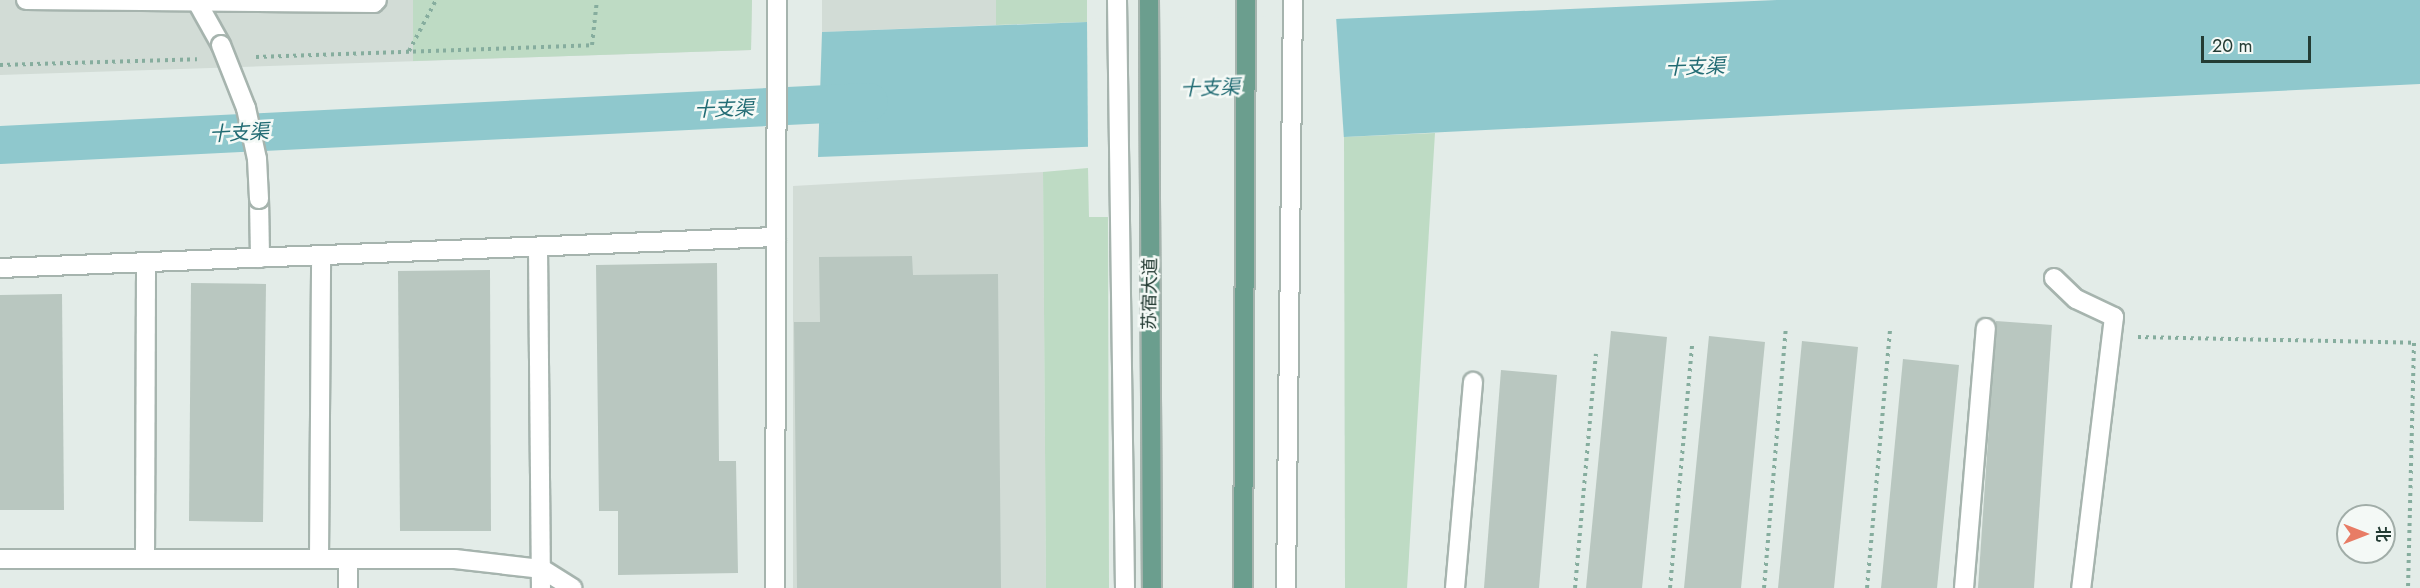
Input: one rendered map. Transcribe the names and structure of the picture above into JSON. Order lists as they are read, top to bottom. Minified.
{"streets":{"main road":["苏宿大道"]},"water":["十支渠"],"scale_bar":"20 m","north":"right"}
